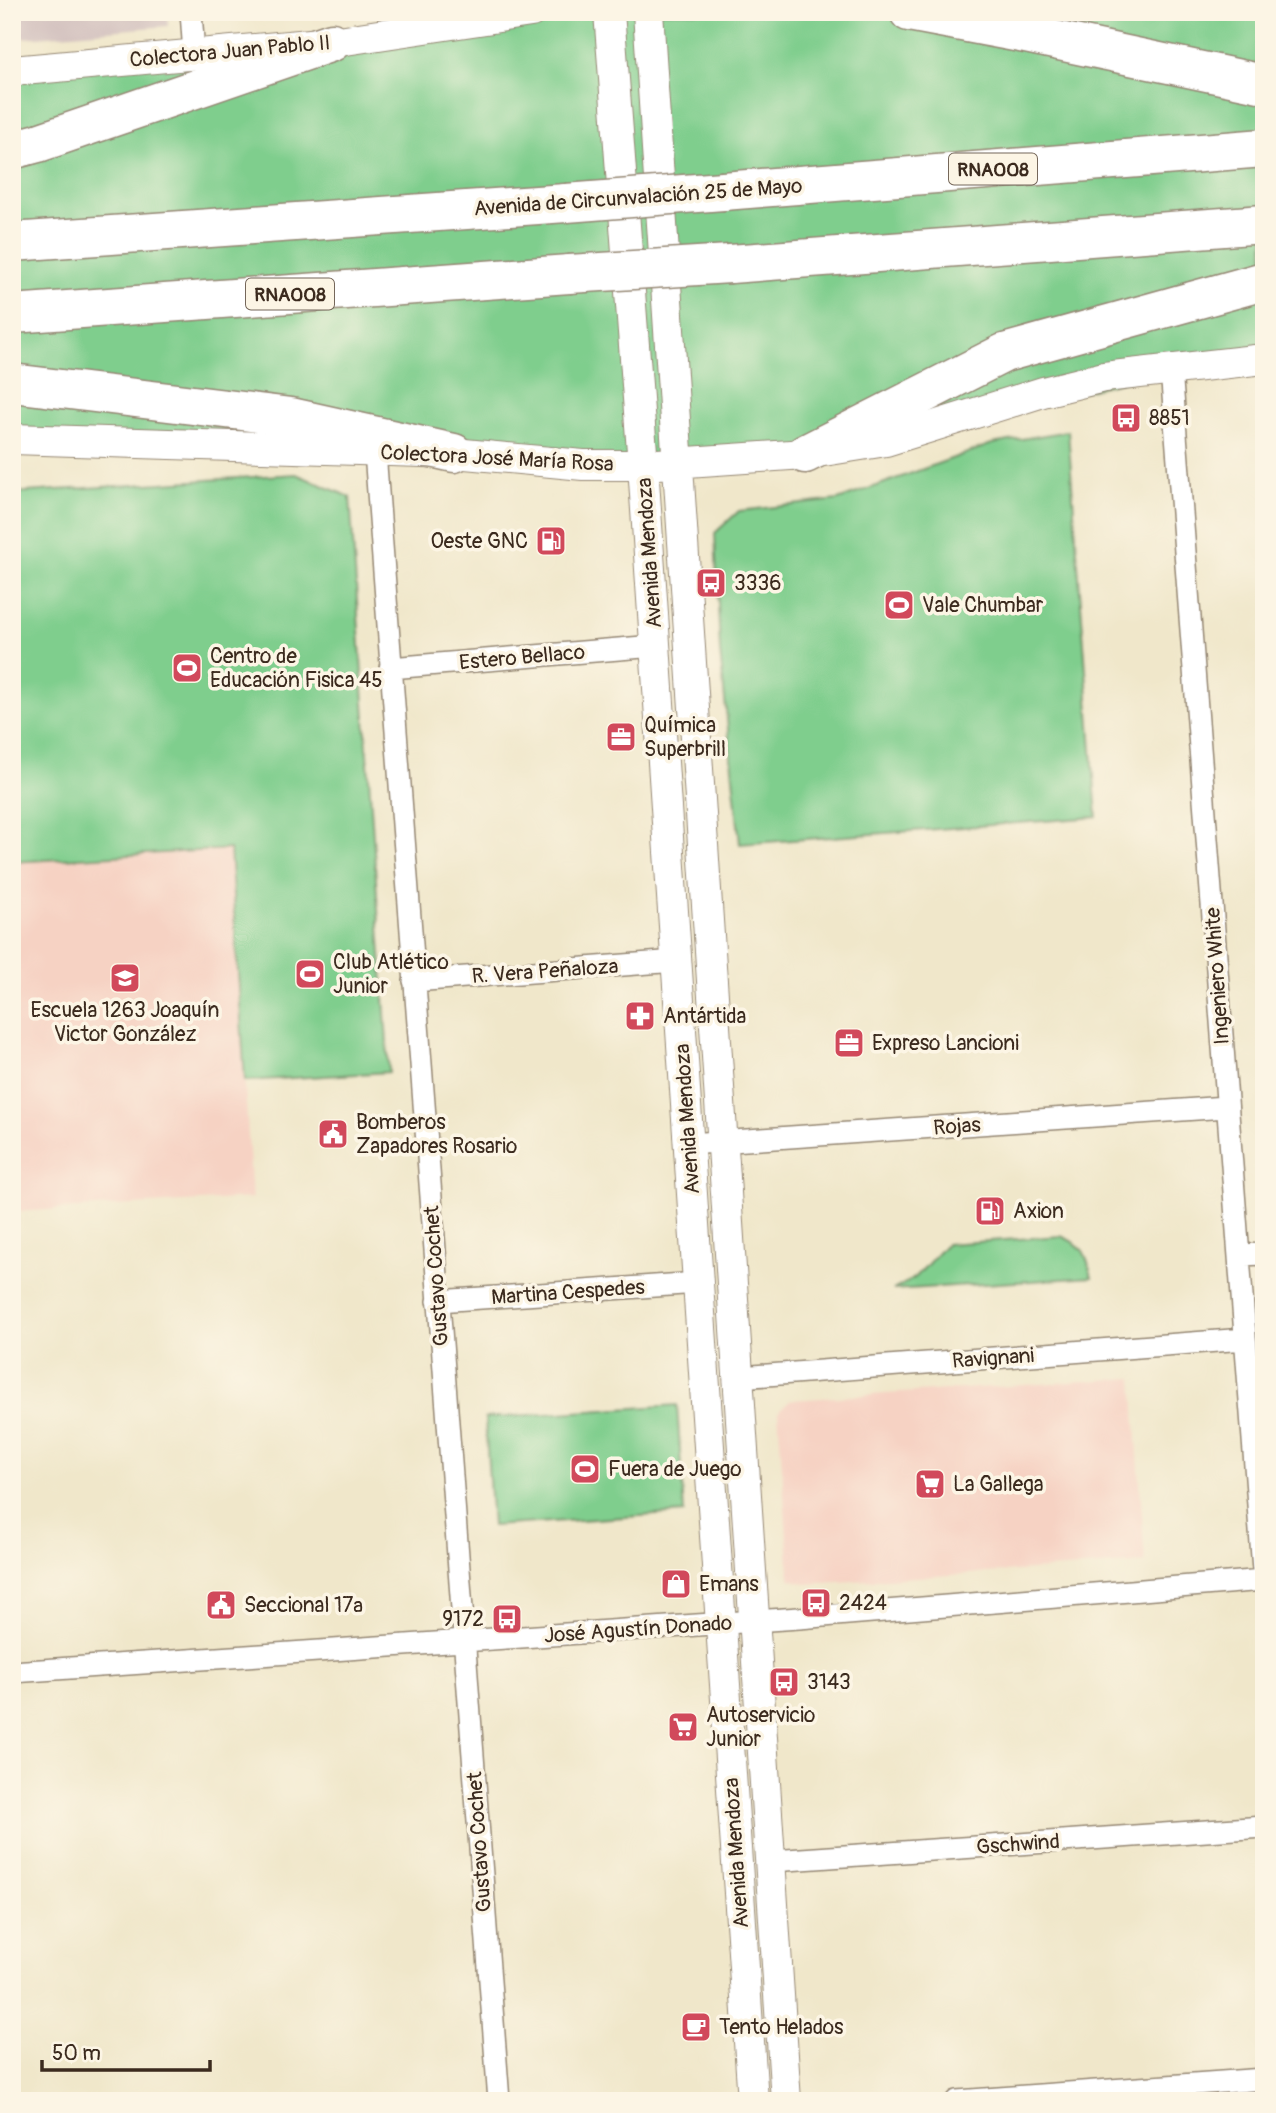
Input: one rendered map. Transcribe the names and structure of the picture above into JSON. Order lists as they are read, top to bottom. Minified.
{"streets":{"highway":["RNA008","Avenida de Circunvalación 25 de Mayo"],"main road":["Colectora Juan Pablo II","Colectora José María Rosa","Avenida Mendoza"],"street":["Estero Bellaco","R. Vera Peñaloza","Ingeniero White","Rojas","Gustavo Cochet","Martina Cespedes","Ravignani","José Agustín Donado","Gschwind"]},"crossings":[["Colectora José María Rosa","Avenida Mendoza"],["Colectora José María Rosa","Ingeniero White"],["Colectora José María Rosa","Gustavo Cochet"],["Avenida Mendoza","Estero Bellaco"],["Avenida Mendoza","R. Vera Peñaloza"],["Avenida Mendoza","Rojas"],["Avenida Mendoza","Martina Cespedes"],["Avenida Mendoza","Ravignani"],["Avenida Mendoza","José Agustín Donado"],["Avenida Mendoza","Gschwind"],["Estero Bellaco","Gustavo Cochet"],["R. Vera Peñaloza","Gustavo Cochet"],["Ingeniero White","Rojas"],["Ingeniero White","Ravignani"],["Ingeniero White","José Agustín Donado"],["Gustavo Cochet","Martina Cespedes"],["Gustavo Cochet","José Agustín Donado"]],"places":{"bus stop":["8851","3336","2424","9172","3143"],"fuel station":["Oeste GNC","Axion"],"sports":["Vale Chumbar","Centro de Educación Fisica 45","Club Atlético Junior","Fuera de Juego"],"office":["Química Superbrill","Expreso Lancioni"],"school or university":["Escuela 1263 Joaquín Victor González"],"pharmacy":["Antártida"],"public building":["Bomberos Zapadores Rosario","Seccional 17ª"],"supermarket":["La Gallega","Autoservicio Junior"],"shop":["Emans"],"cafe":["Tento Helados"]},"scale_bar":"50 m"}
